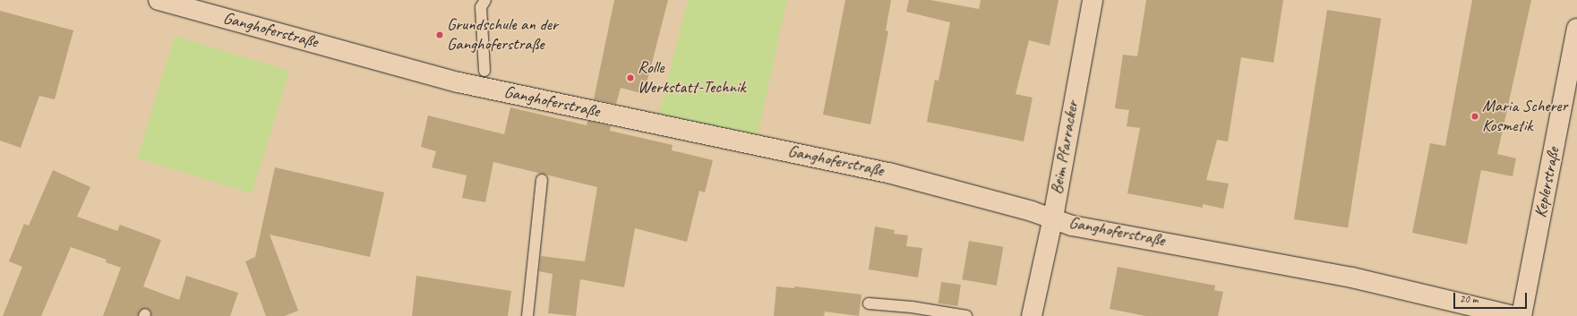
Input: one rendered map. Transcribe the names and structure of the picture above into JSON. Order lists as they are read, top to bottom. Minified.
{"streets":{"street":["Ganghoferstraße","Beim Pfarracker","Keplerstraße"]},"crossings":[["Ganghoferstraße","Beim Pfarracker"]],"places":["Grundschule an der Ganghoferstraße","Rolle Werkstatt-Technik","Maria Scherer Kosmetik"],"scale_bar":"20 m"}
